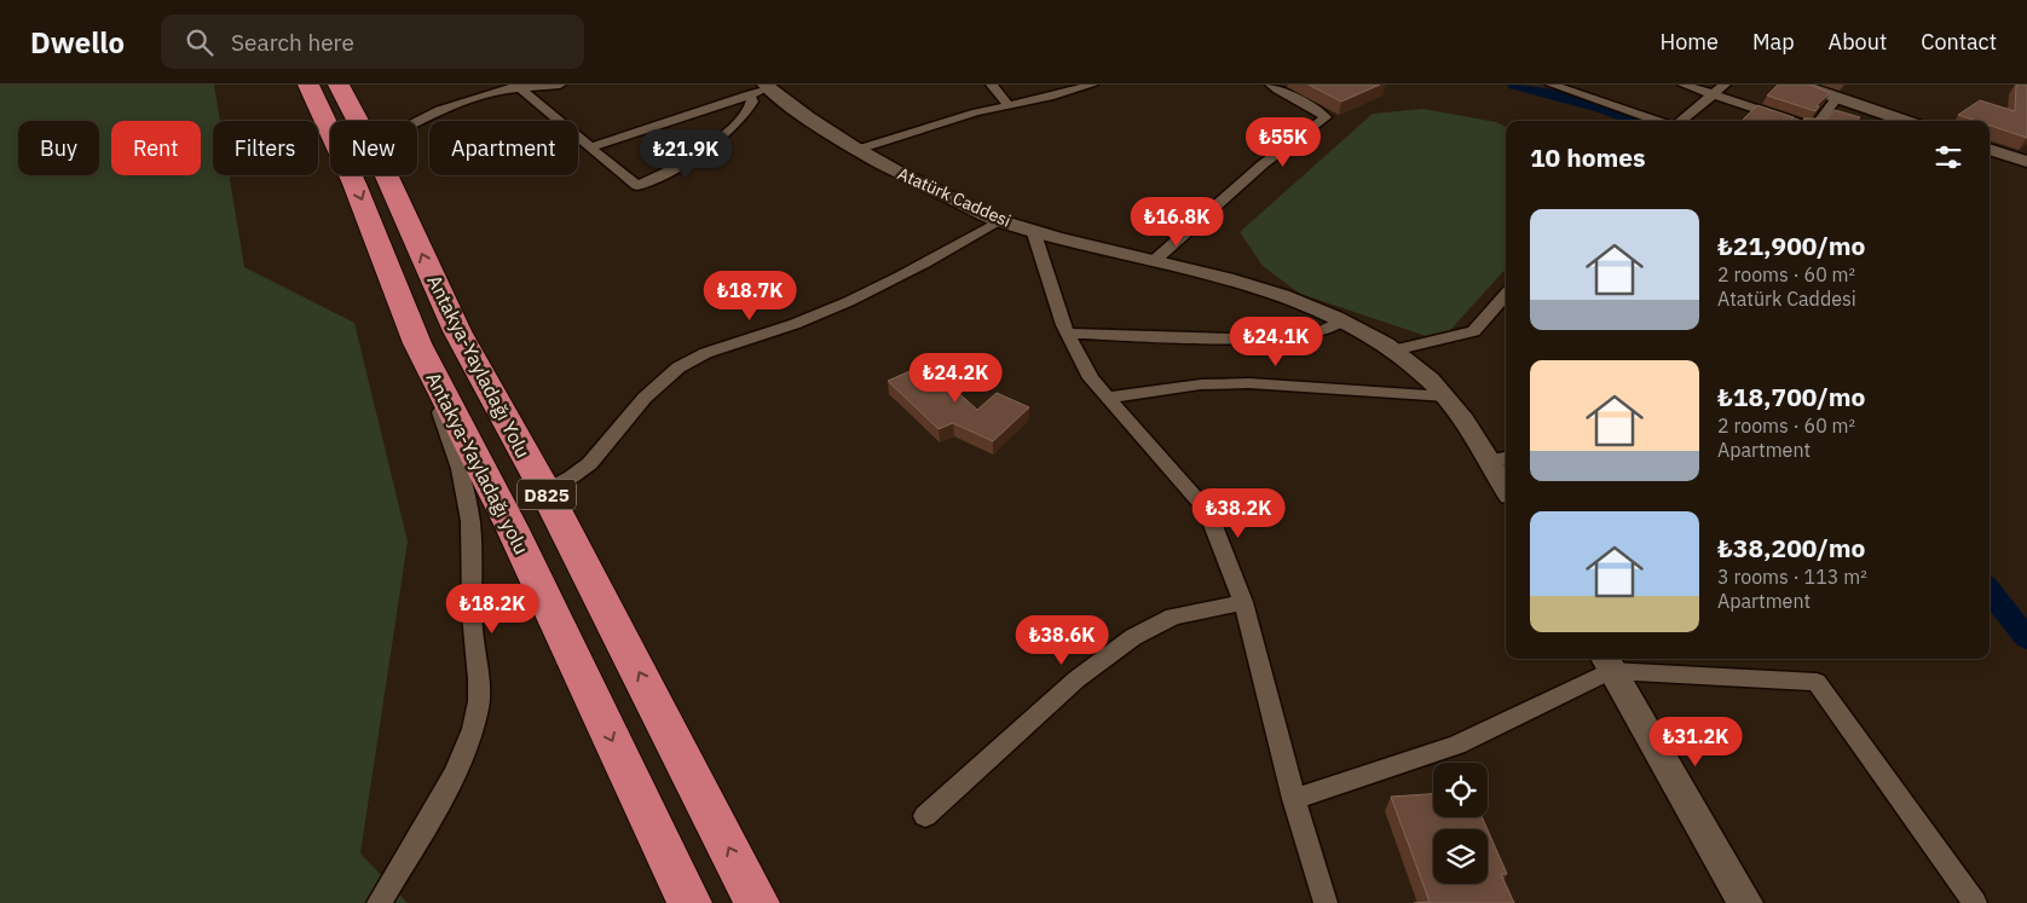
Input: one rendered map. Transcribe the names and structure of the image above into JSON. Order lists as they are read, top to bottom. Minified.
{"streets":{"highway":["Antakya-Yayladağı Yolu","Antakya-Yayladağı yolu","D825"],"main road":["Atatürk Caddesi"]},"one_way":["Antakya-Yayladağı Yolu","Antakya-Yayladağı yolu"],"page":{"header":"Dwello","search":"Search here","nav":["Home","Map","About","Contact"],"price":["₺55K","₺21.9K","₺16.8K","₺18.7K","₺24.1K","₺24.2K","₺38.2K","₺18.2K","₺38.6K","₺31.2K"],"chip":["Buy","Rent","Filters","New","Apartment"],"heading":"10 homes","list":[{"name":"₺21,900/mo","note":"2 rooms · 60 m² · Atatürk Caddesi"},{"name":"₺18,700/mo","note":"2 rooms · 60 m² · Apartment"},{"name":"₺38,200/mo","note":"3 rooms · 113 m² · Apartment"}]}}
